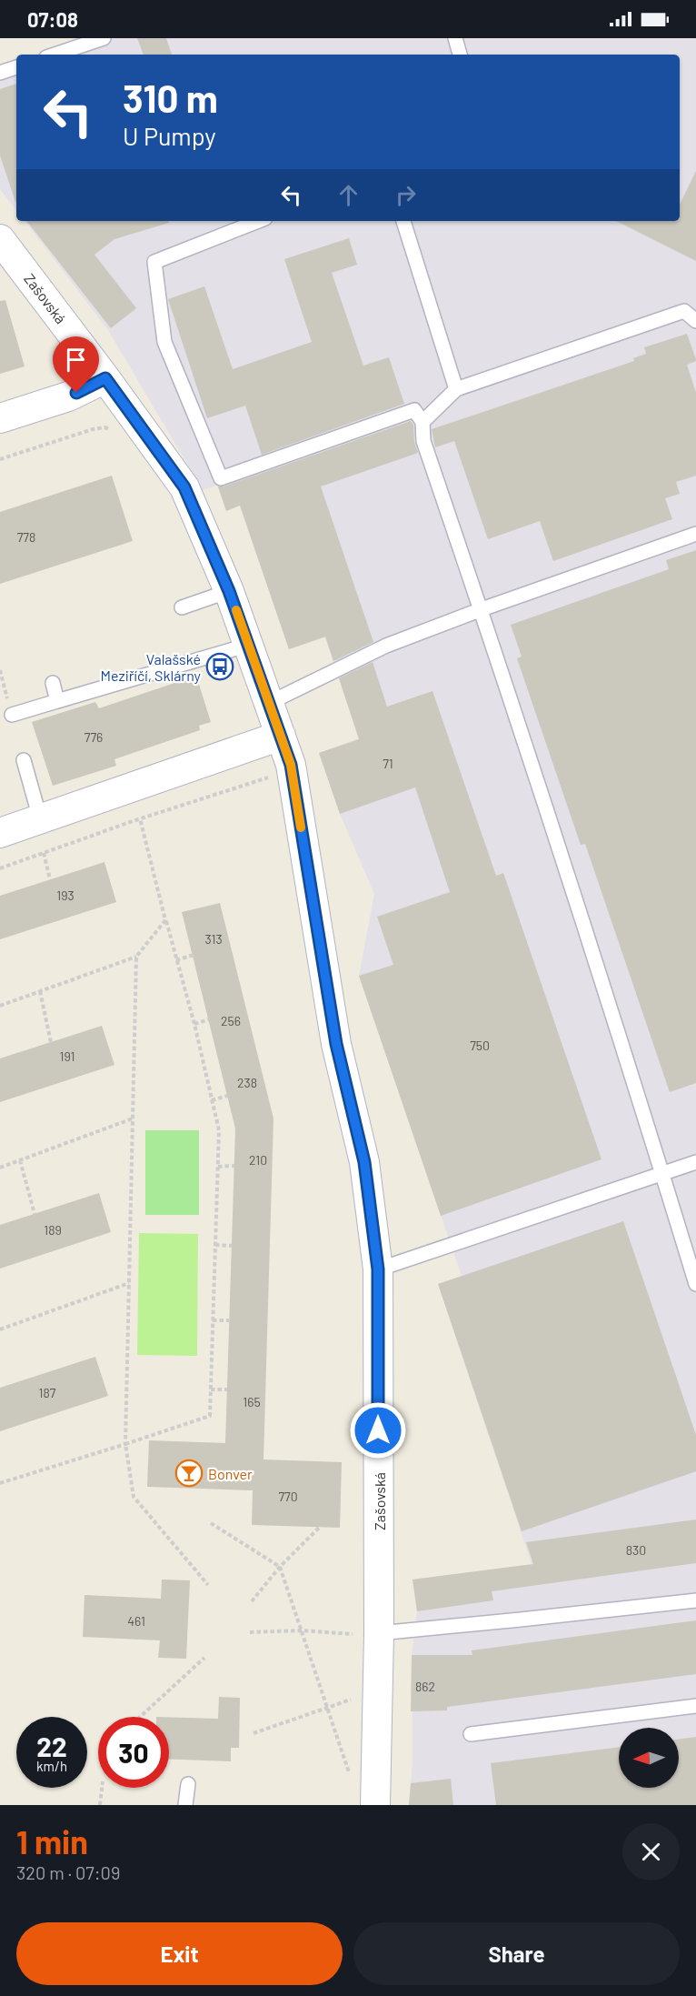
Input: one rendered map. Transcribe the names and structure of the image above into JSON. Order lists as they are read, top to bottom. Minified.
{"streets":{"street":["Zašovská"]},"places":{"bus stop":["Valašské Meziříčí, Sklárny"],"bar":["Bonver"]},"house_numbers":["778","776","71","193","313","256","750","191","238","210","189","187","165","770","830","461","862"],"north":"left","page":{"status":"07:08","turn":["310 m","U Pumpy"],"speed":"22 km/h","limit":"30","heading":["1 min","320 m · 07:09"],"buttons":["Exit","Share"]}}
